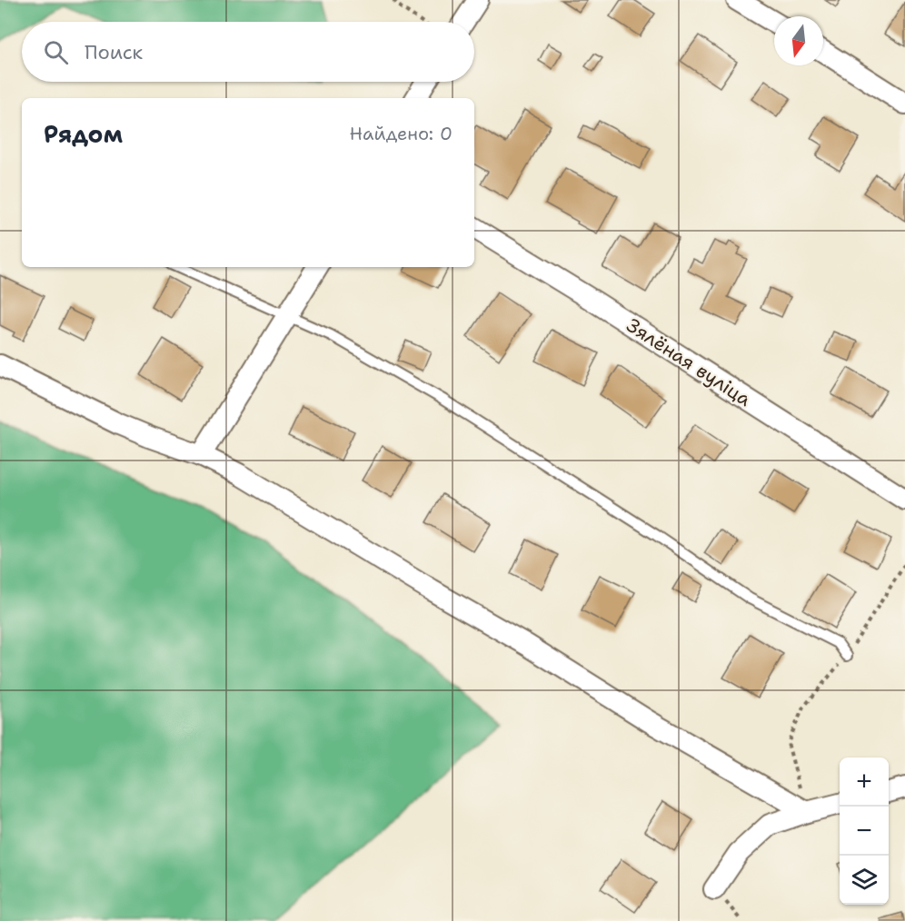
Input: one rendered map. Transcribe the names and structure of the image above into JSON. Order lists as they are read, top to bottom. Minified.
{"streets":{"street":["Зялёная вуліца"]},"north":"bottom","page":{"search":"Поиск","heading":["Рядом","Найдено: 0"],"map_buttons":["+","−"]}}
